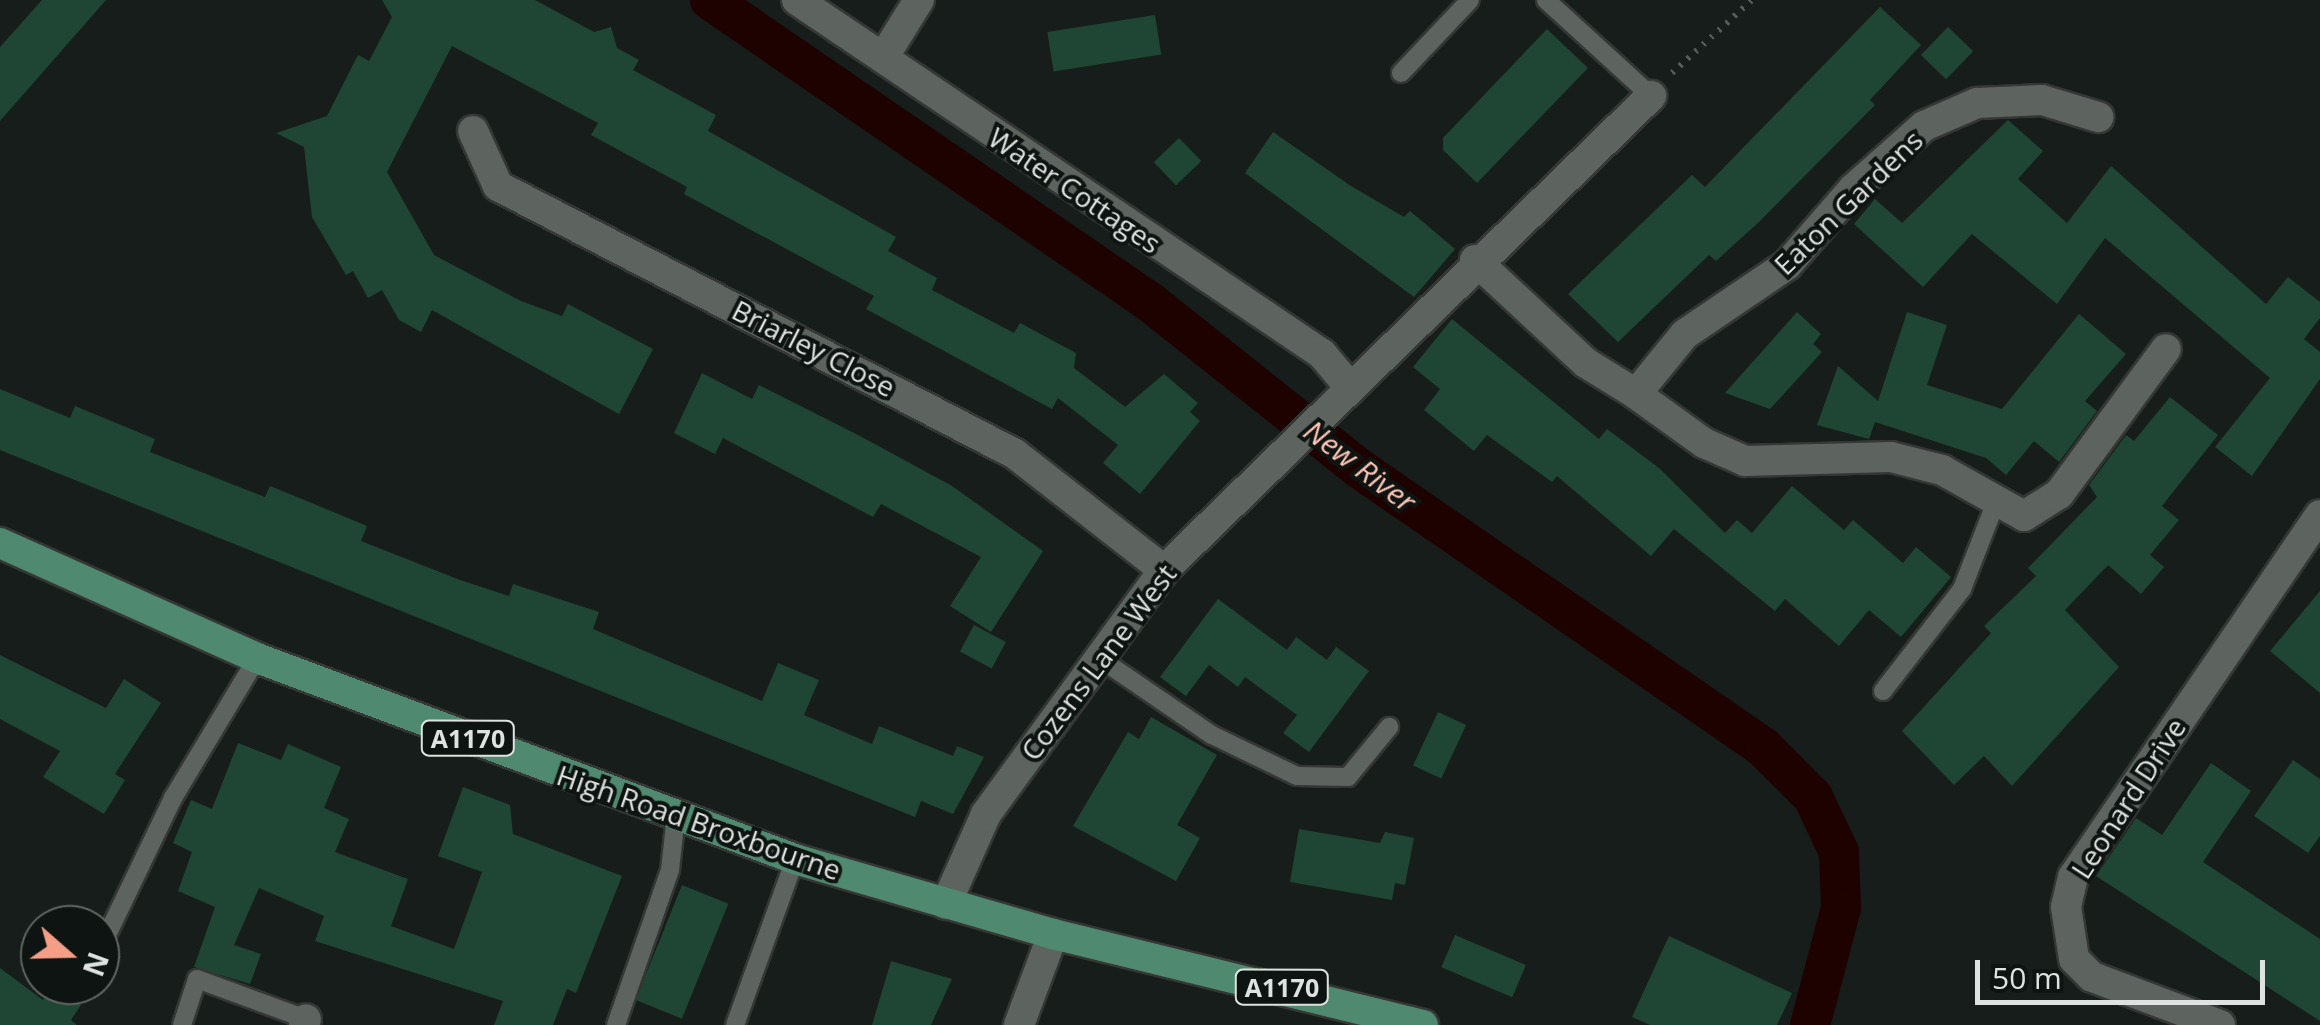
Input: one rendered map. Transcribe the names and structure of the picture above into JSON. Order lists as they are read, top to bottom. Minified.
{"streets":{"main road":["A1170","High Road Broxbourne"],"street":["Water Cottages","Eaton Gardens","Briarley Close","Cozens Lane West","Leonard Drive"]},"crossings":[["Water Cottages","Cozens Lane West"],["Briarley Close","Cozens Lane West"],["Cozens Lane West","High Road Broxbourne"]],"water":["New River"],"scale_bar":"50 m","north":"right"}
